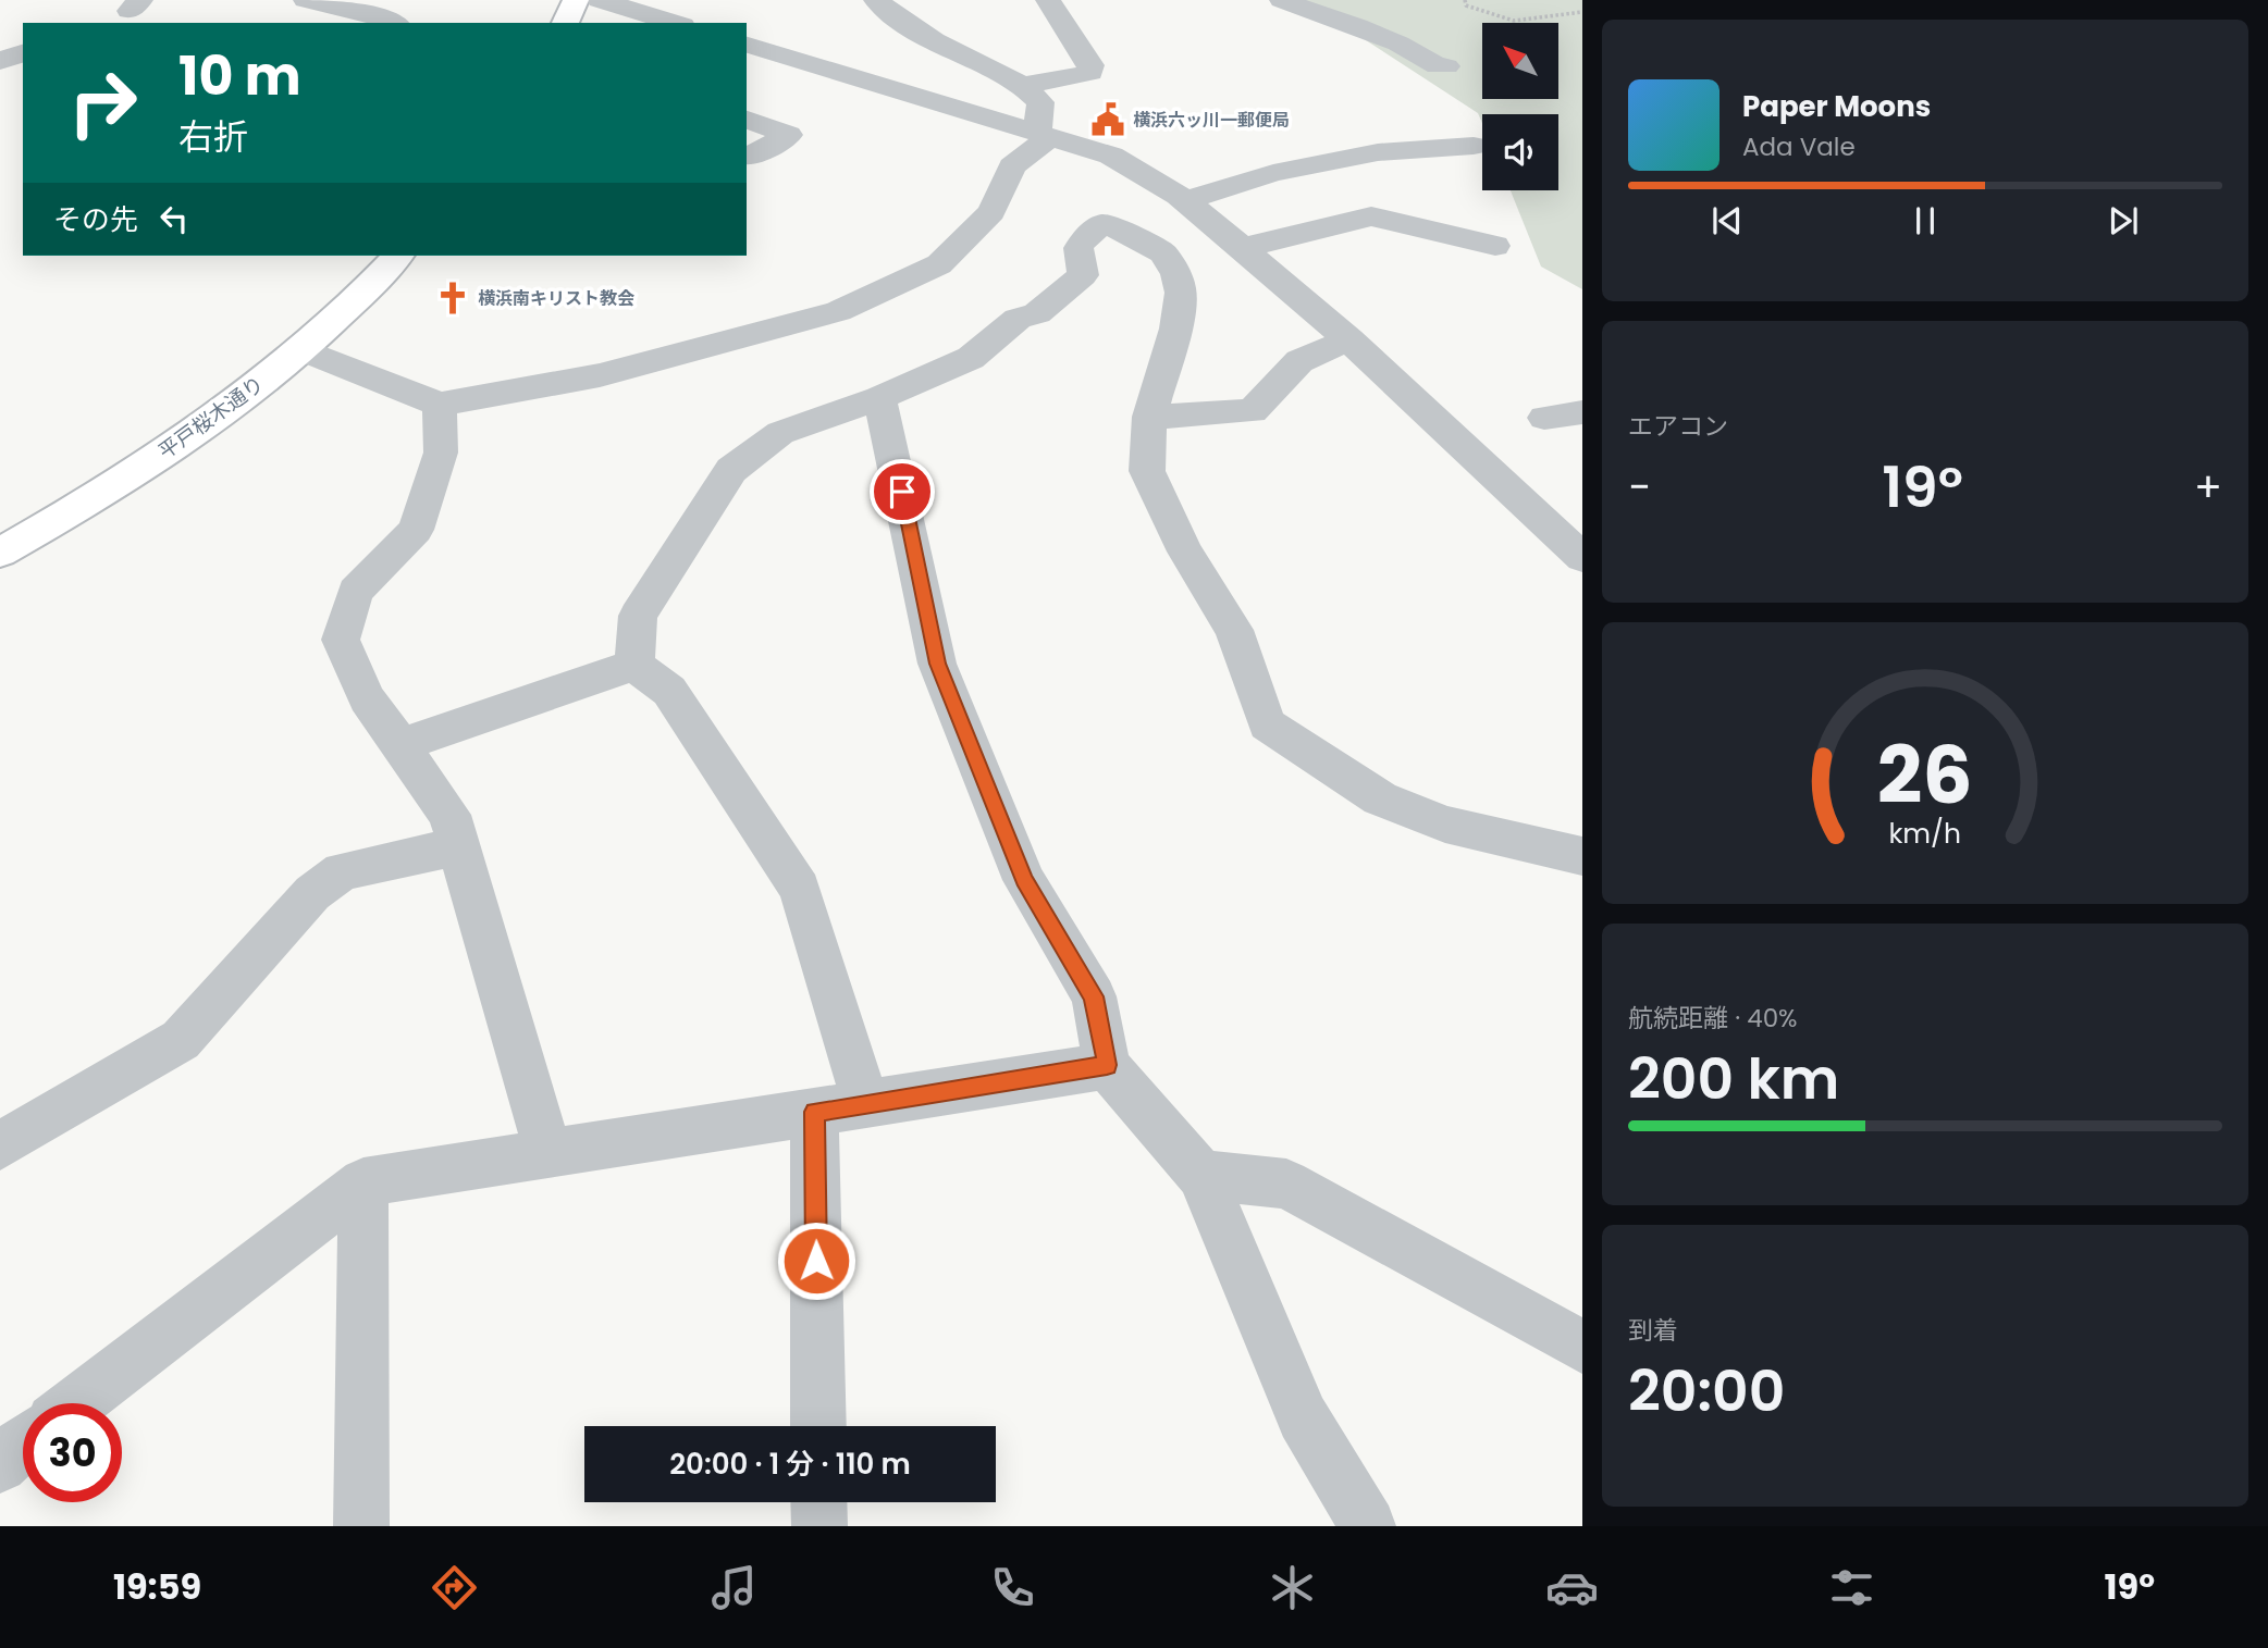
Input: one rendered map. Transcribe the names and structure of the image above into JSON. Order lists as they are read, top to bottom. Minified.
{"streets":{"main road":["平戸桜木通り"]},"places":{"public building":["横浜六ッ川一郵便局"],"church":["横浜南キリスト教会"]},"north":"top left","page":{"turn":["10 m","右折"],"song":["Paper Moons","Ada Vale"],"then":"その先","tile":["エアコン",["航続距離 · 40%","200 km"],["到着","20:00"]],"heat":["−","19°","+"],"limit":"30","trip":"20:00 · 1 分 · 110 m","tabs":["19:59","19°"],"gauge":["26","km/h"]}}
